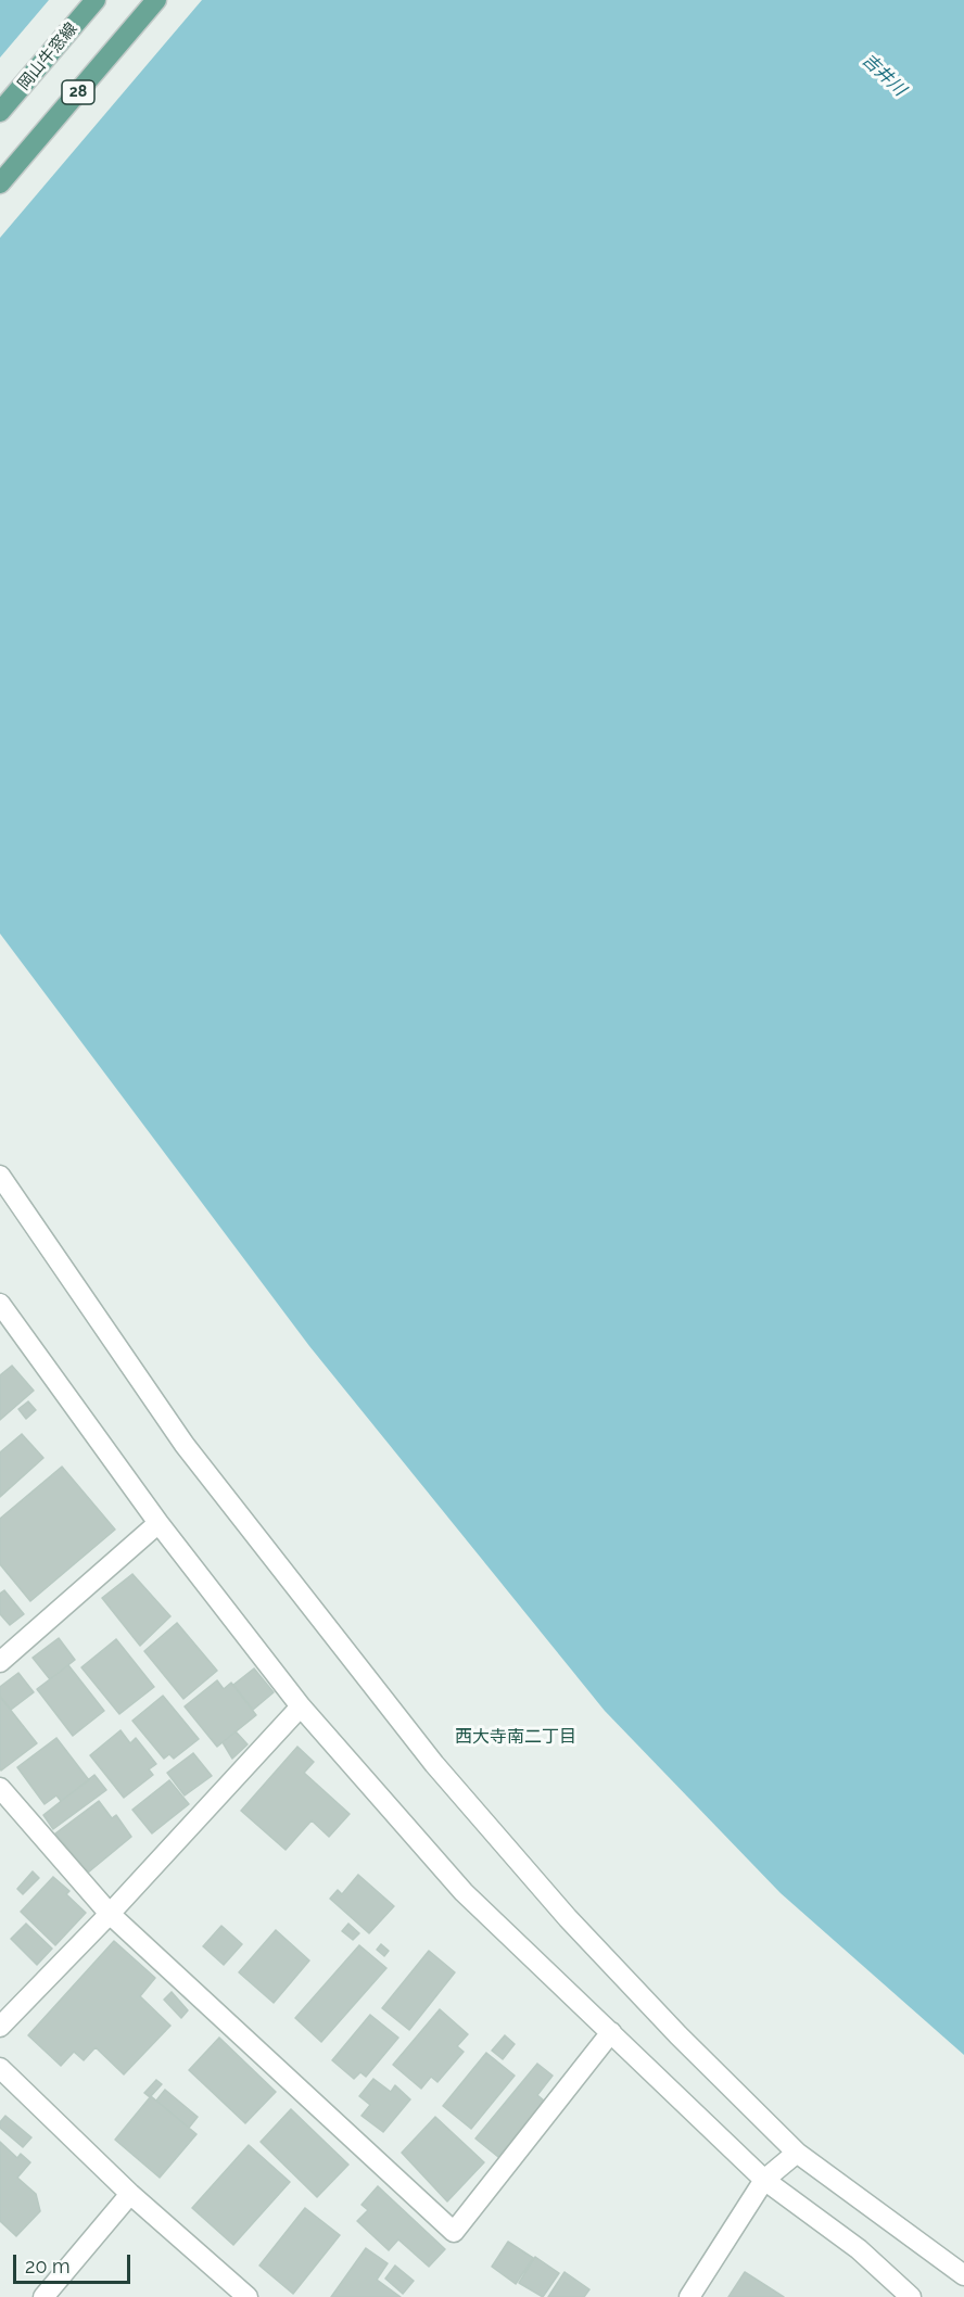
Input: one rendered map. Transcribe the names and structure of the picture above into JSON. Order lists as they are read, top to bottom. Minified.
{"streets":{"main road":["岡山牛窓線","28"]},"districts":["西大寺南二丁目"],"water":["吉井川"],"scale_bar":"20 m"}
